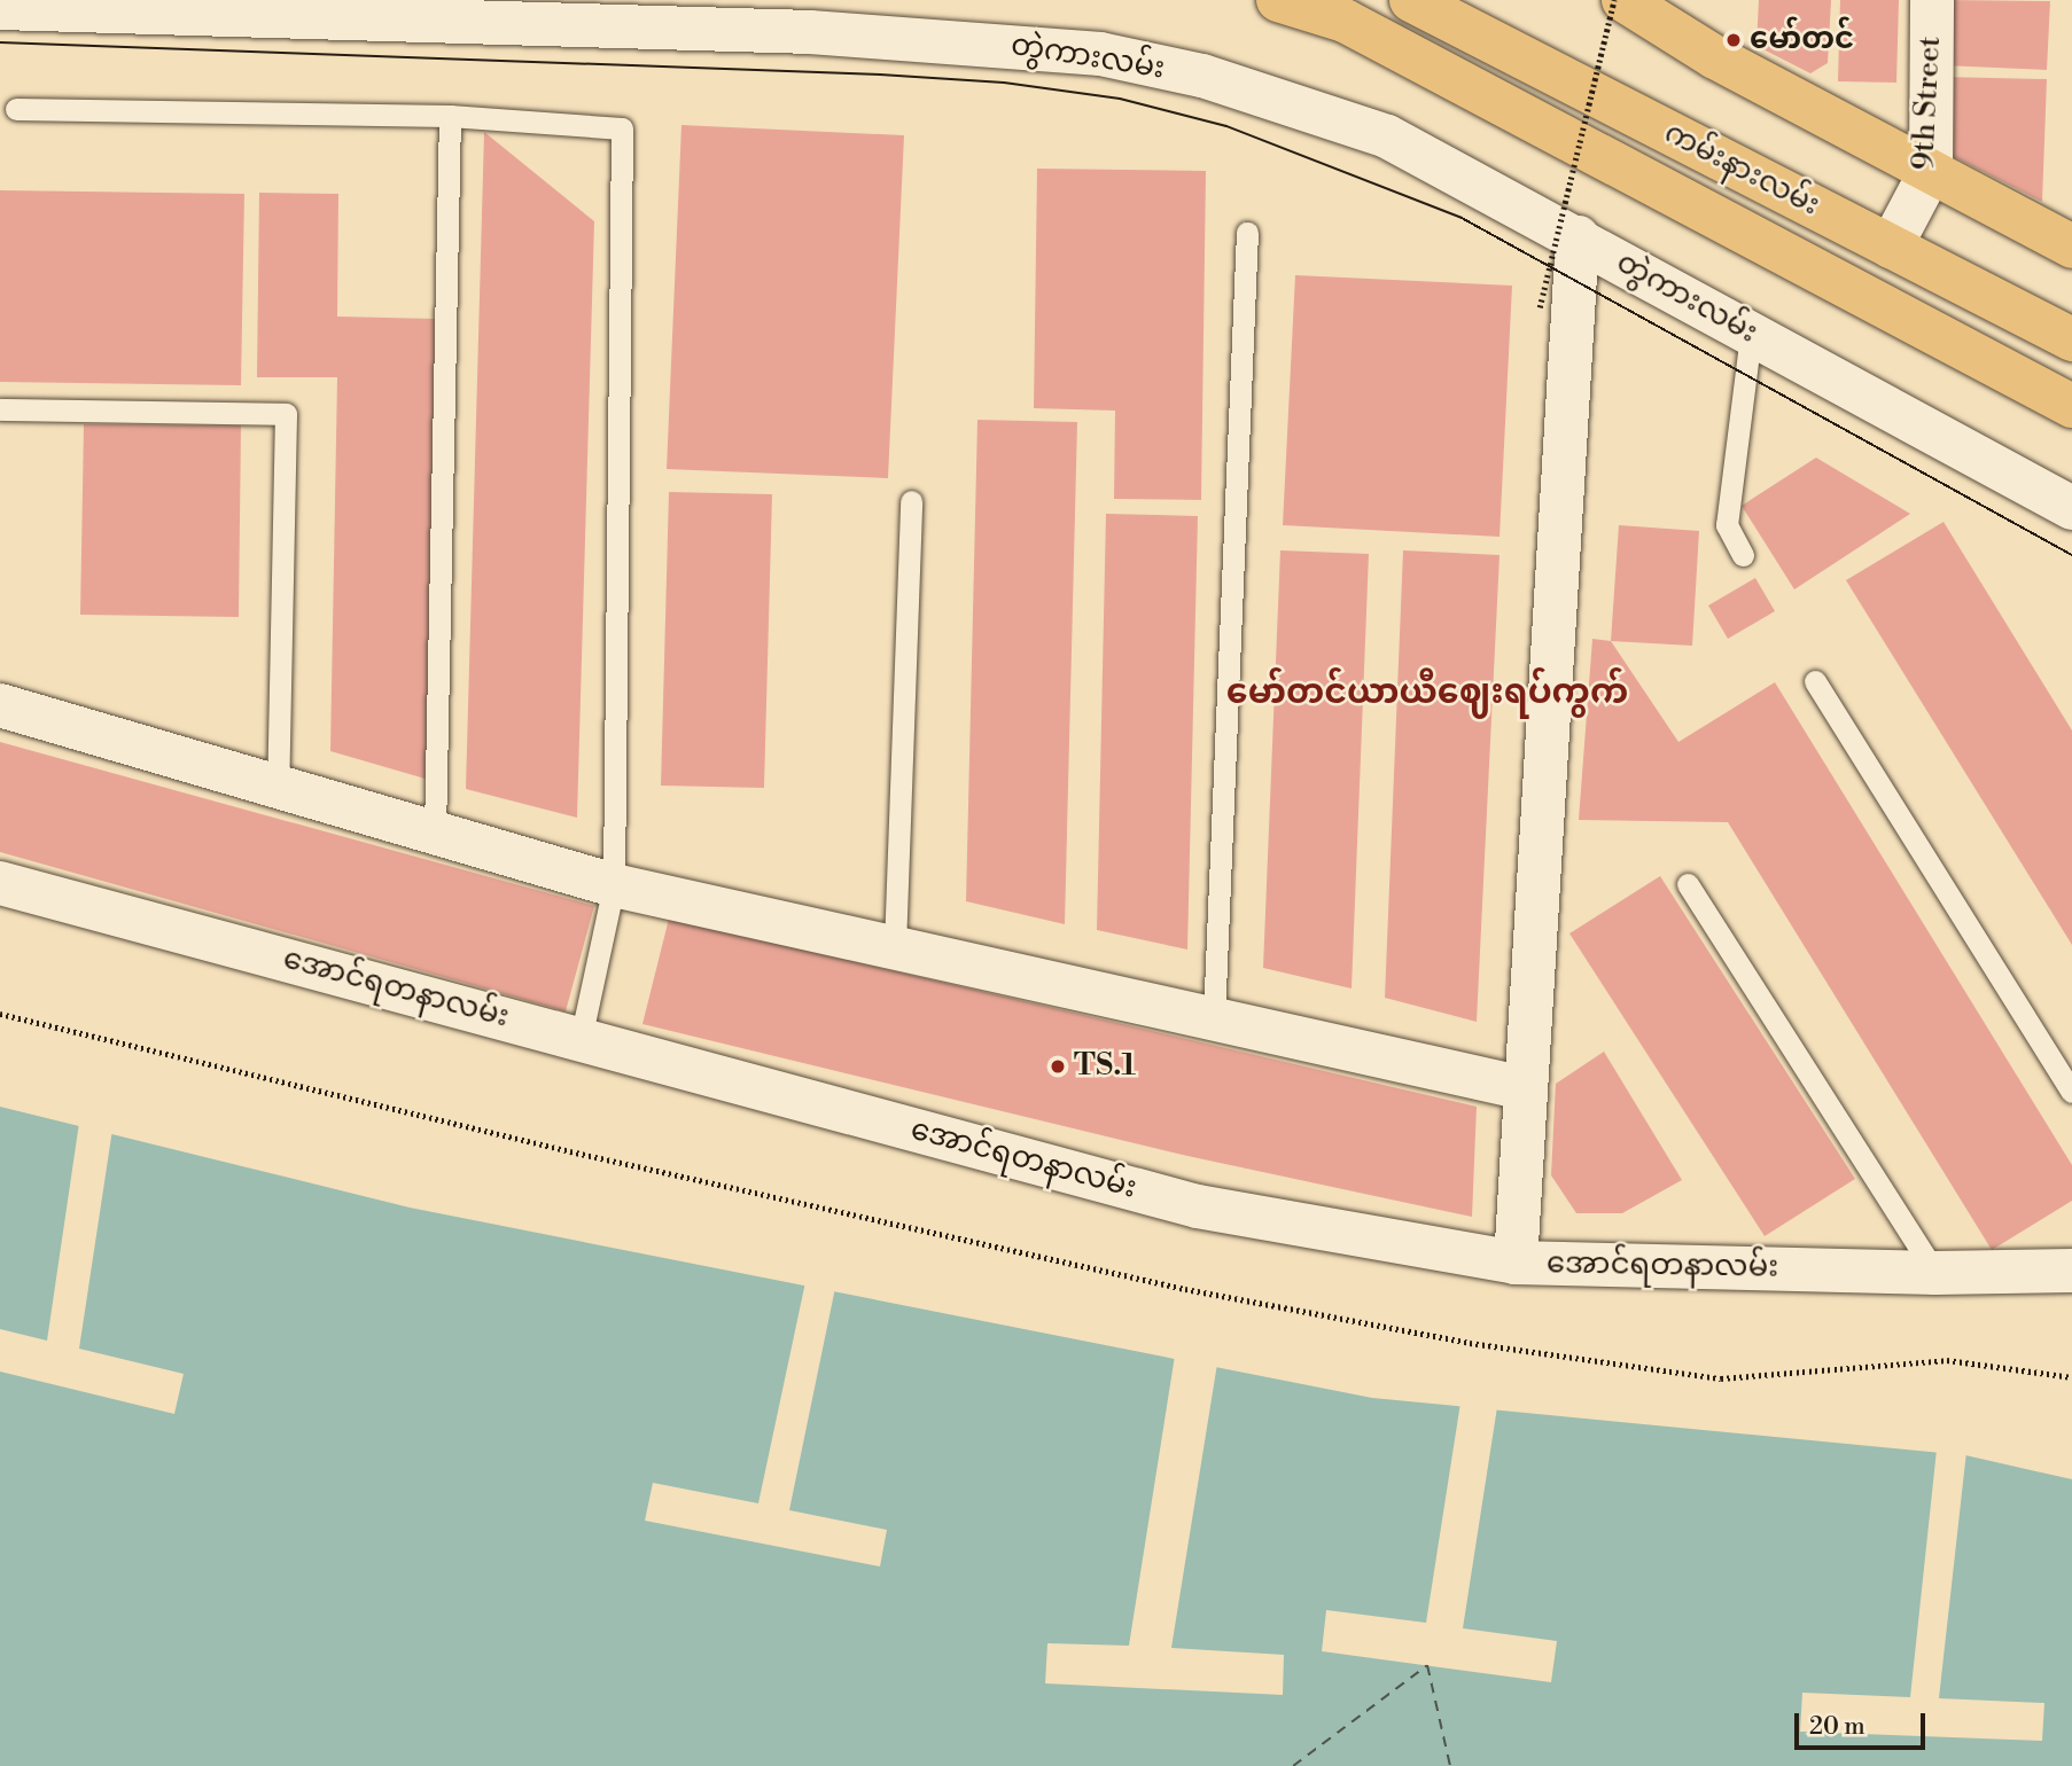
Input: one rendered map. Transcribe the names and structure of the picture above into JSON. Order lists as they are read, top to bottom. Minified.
{"streets":{"main road":["ကမ်းနားလမ်း"],"street":["တွဲကားလမ်း","9th Street","အောင်ရတနာလမ်း"]},"crossings":[["9th Street","ကမ်းနားလမ်း"]],"districts":["မော်တင်ယာယီဈေးရပ်ကွက်"],"places":["မော်တင်","TS.1"],"scale_bar":"20 m"}
